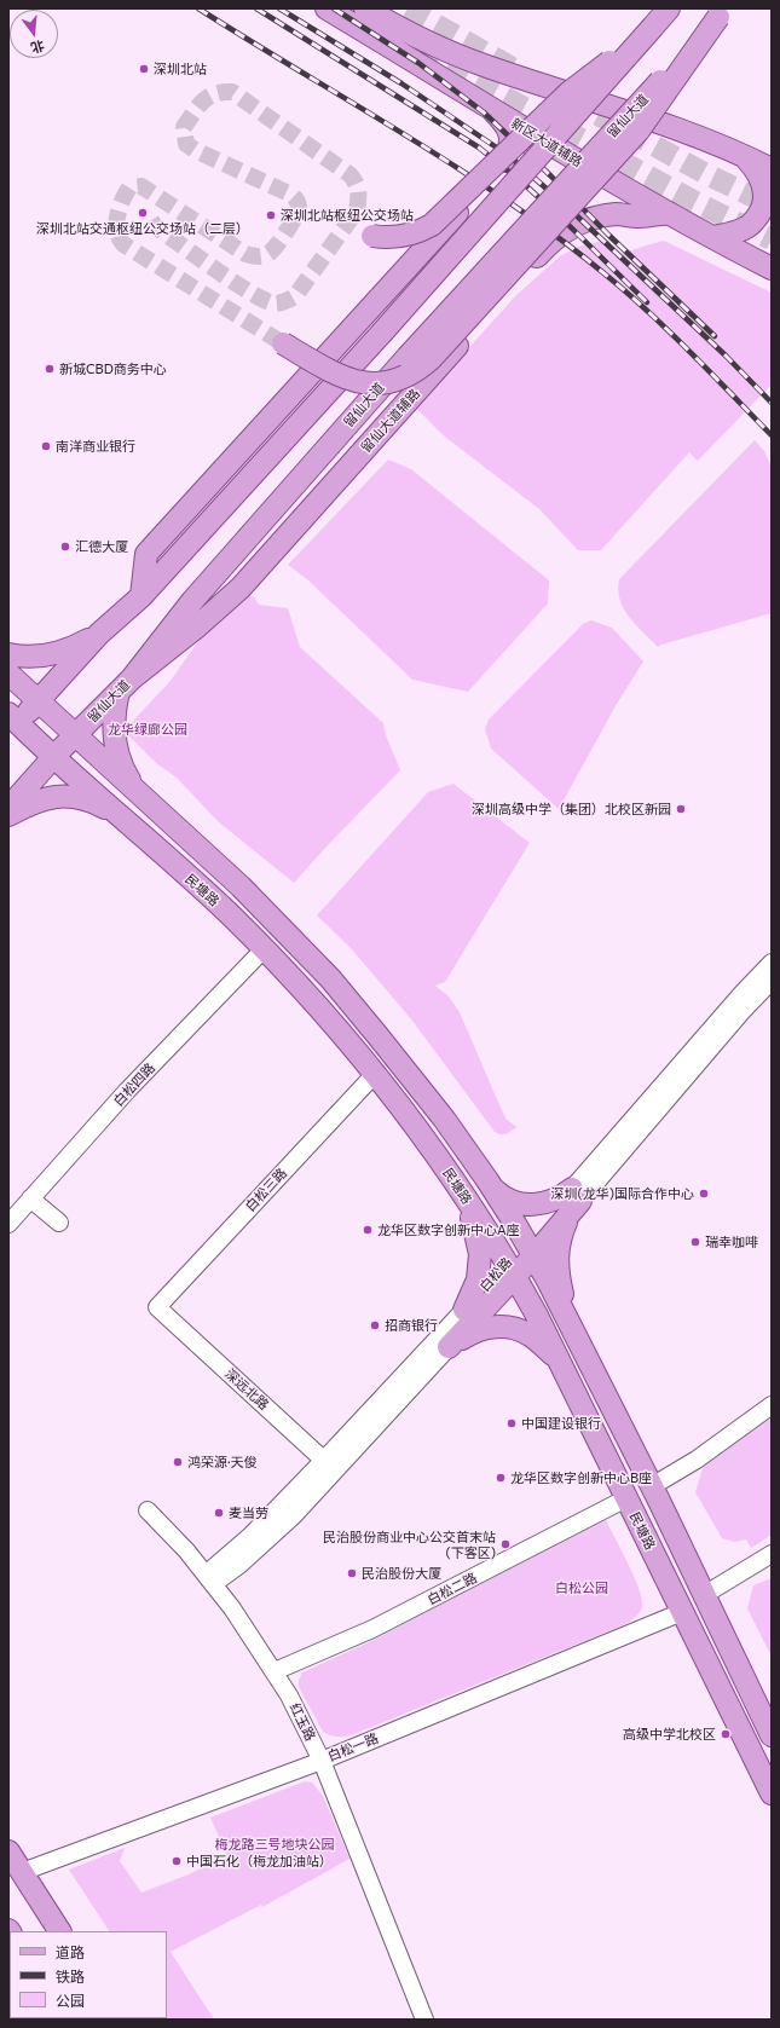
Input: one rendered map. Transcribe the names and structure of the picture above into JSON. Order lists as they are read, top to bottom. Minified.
{"streets":{"main road":["留仙大道","新区大道辅路","留仙大道辅路","民塘路","白松路"],"street":["白松四路","白松三路","深远北路","白松二路","红玉路","白松一路"]},"crossings":[["留仙大道","留仙大道辅路"],["留仙大道","民塘路"],["新区大道辅路","留仙大道辅路"],["民塘路","白松四路"],["民塘路","白松三路"],["民塘路","白松路"],["民塘路","白松二路"],["民塘路","白松一路"],["白松三路","深远北路"],["白松路","深远北路"],["白松路","红玉路"],["白松二路","红玉路"],["红玉路","白松一路"]],"parks":["龙华绿廊公园","白松公园","梅龙路三号地块公园"],"places":["深圳北站","深圳北站交通枢纽公交场站（二层）","深圳北站枢纽公交场站","新城CBD商务中心","南洋商业银行","汇德大厦","深圳高级中学（集团）北校区新园","深圳(龙华)国际合作中心","龙华区数字创新中心A座","瑞幸咖啡","招商银行","中国建设银行","鸿荣源·天俊","龙华区数字创新中心B座","麦当劳","民治股份商业中心公交首末站 (下客区)","民治股份大厦","高级中学北校区","中国石化（梅龙加油站）"],"legend":["道路","铁路","公园"],"north":"bottom"}
